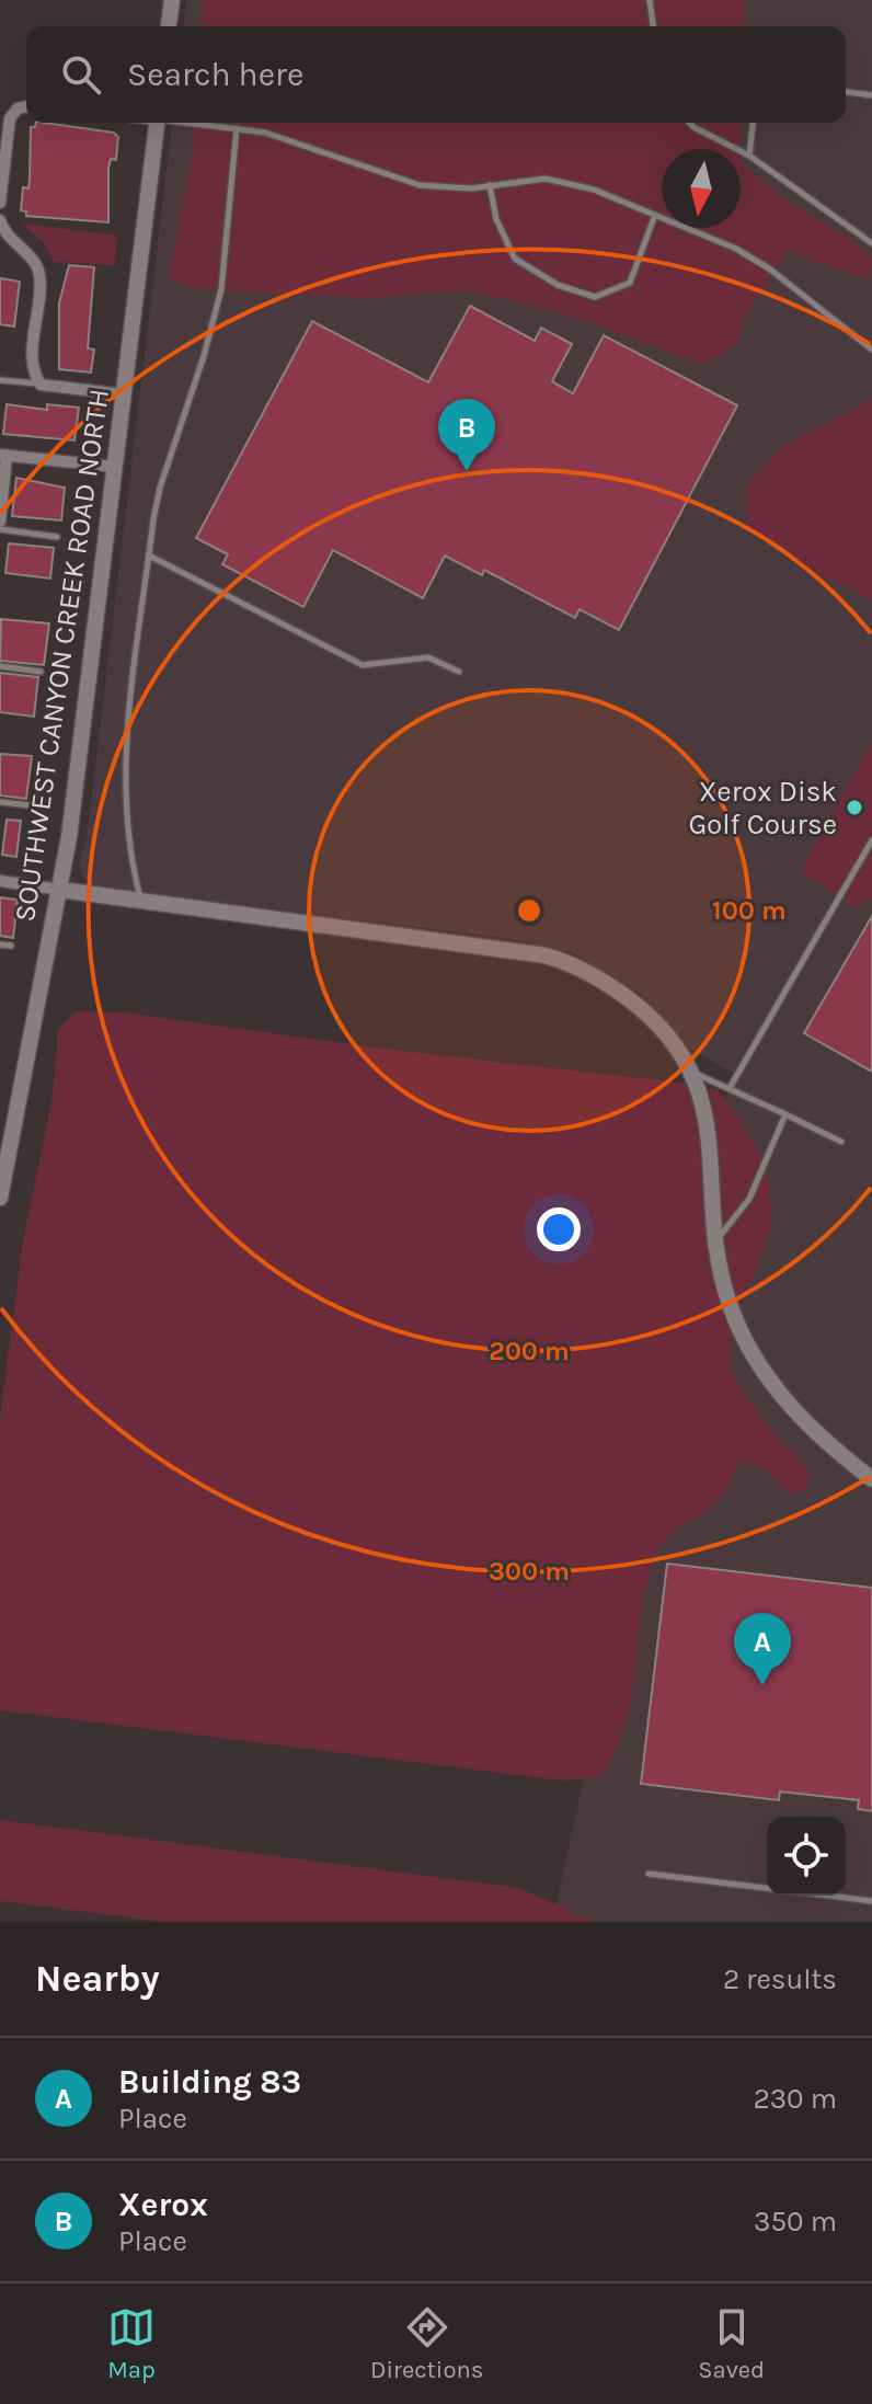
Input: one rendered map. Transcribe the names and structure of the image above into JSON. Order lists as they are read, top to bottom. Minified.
{"streets":{"street":["SOUTHWEST CANYON CREEK ROAD NORTH"]},"places":["Xerox Disk Golf Course"],"north":"bottom","page":{"search":"Search here","pins":["B","A"],"heading":["Nearby","2 results"],"list":[{"mark":"A","name":"Building 83","note":"Place","value":"230 m"},{"mark":"B","name":"Xerox","note":"Place","value":"350 m"}],"nav":["Map","Directions","Saved"]},"rings":["100 m","200 m","300 m"]}
